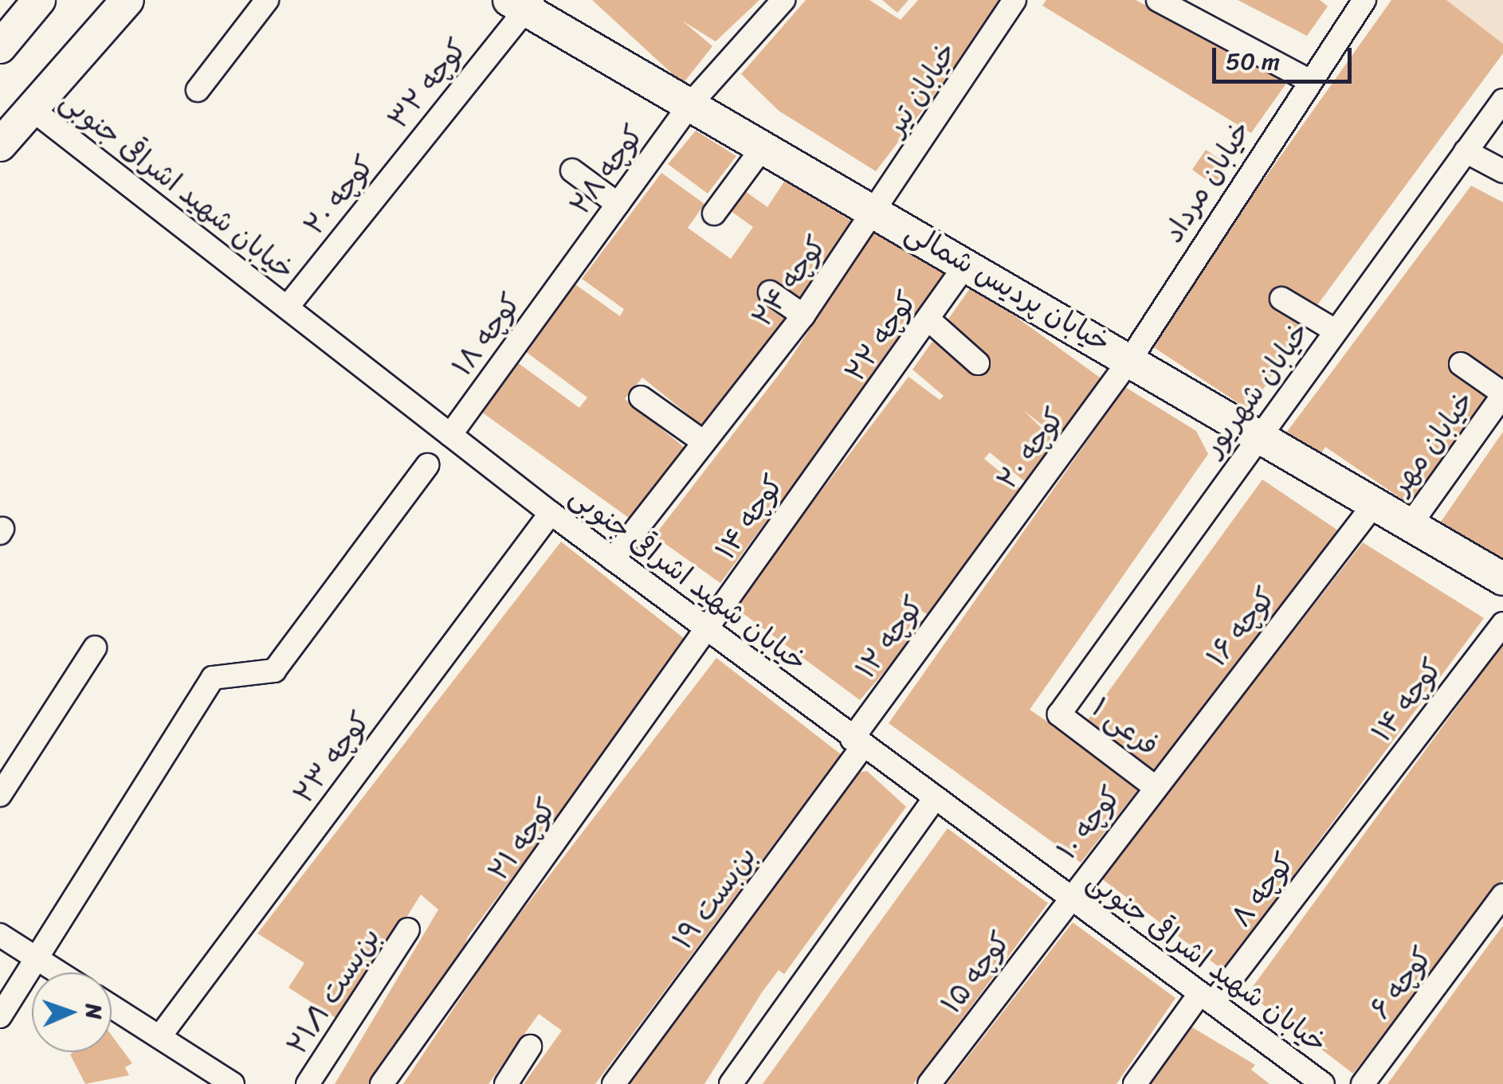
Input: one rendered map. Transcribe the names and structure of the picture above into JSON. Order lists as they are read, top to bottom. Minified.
{"streets":{"street":["کوچه ۳۲","خیابان تیر","کوچه ۲۸","خیابان مرداد","خیابان شهید اشراقی جنوبی","کوچه ۲۰","کوچه ۲۴","خیابان پردیس شمالی","کوچه ۱۸","کوچه ۲۲","خیابان شهریور","خیابان مهر","کوچه ۱۴","کوچه ۱۶","کوچه ۱۲","فرعی ۱","کوچه ۲۳","کوچه ۱۰","کوچه ۲۱","کوچه ۸","بن‌بست ۱۹","کوچه ۱۵","کوچه ۶","بن‌بست ۲۱/۱"]},"crossings":[["کوچه ۳۲","کوچه ۲۰"],["کوچه ۳۲","خیابان پردیس شمالی"],["خیابان تیر","کوچه ۲۴"],["خیابان تیر","خیابان پردیس شمالی"],["کوچه ۲۸","خیابان پردیس شمالی"],["کوچه ۲۸","کوچه ۱۸"],["خیابان مرداد","کوچه ۲۰"],["خیابان مرداد","خیابان پردیس شمالی"],["خیابان شهید اشراقی جنوبی","کوچه ۲۰"],["خیابان شهید اشراقی جنوبی","کوچه ۱۸"],["خیابان شهید اشراقی جنوبی","کوچه ۱۴"],["خیابان شهید اشراقی جنوبی","کوچه ۱۲"],["خیابان شهید اشراقی جنوبی","کوچه ۲۳"],["خیابان شهید اشراقی جنوبی","کوچه ۱۰"],["خیابان شهید اشراقی جنوبی","کوچه ۲۱"],["خیابان شهید اشراقی جنوبی","کوچه ۸"],["خیابان شهید اشراقی جنوبی","بن‌بست ۱۹"],["خیابان شهید اشراقی جنوبی","کوچه ۱۵"],["کوچه ۲۰","خیابان پردیس شمالی"],["کوچه ۲۰","کوچه ۱۲"],["کوچه ۲۴","خیابان پردیس شمالی"],["خیابان پردیس شمالی","کوچه ۲۲"],["خیابان پردیس شمالی","خیابان شهریور"],["خیابان پردیس شمالی","خیابان مهر"],["خیابان پردیس شمالی","کوچه ۱۶"],["کوچه ۲۲","کوچه ۱۴"],["خیابان شهریور","فرعی ۱"],["کوچه ۱۴","کوچه ۲۱"],["کوچه ۱۴","کوچه ۸"],["کوچه ۱۶","فرعی ۱"],["کوچه ۱۶","کوچه ۱۰"],["کوچه ۱۲","بن‌بست ۱۹"],["فرعی ۱","کوچه ۱۰"],["کوچه ۱۰","کوچه ۱۵"]],"scale_bar":"50 m","north":"right"}
